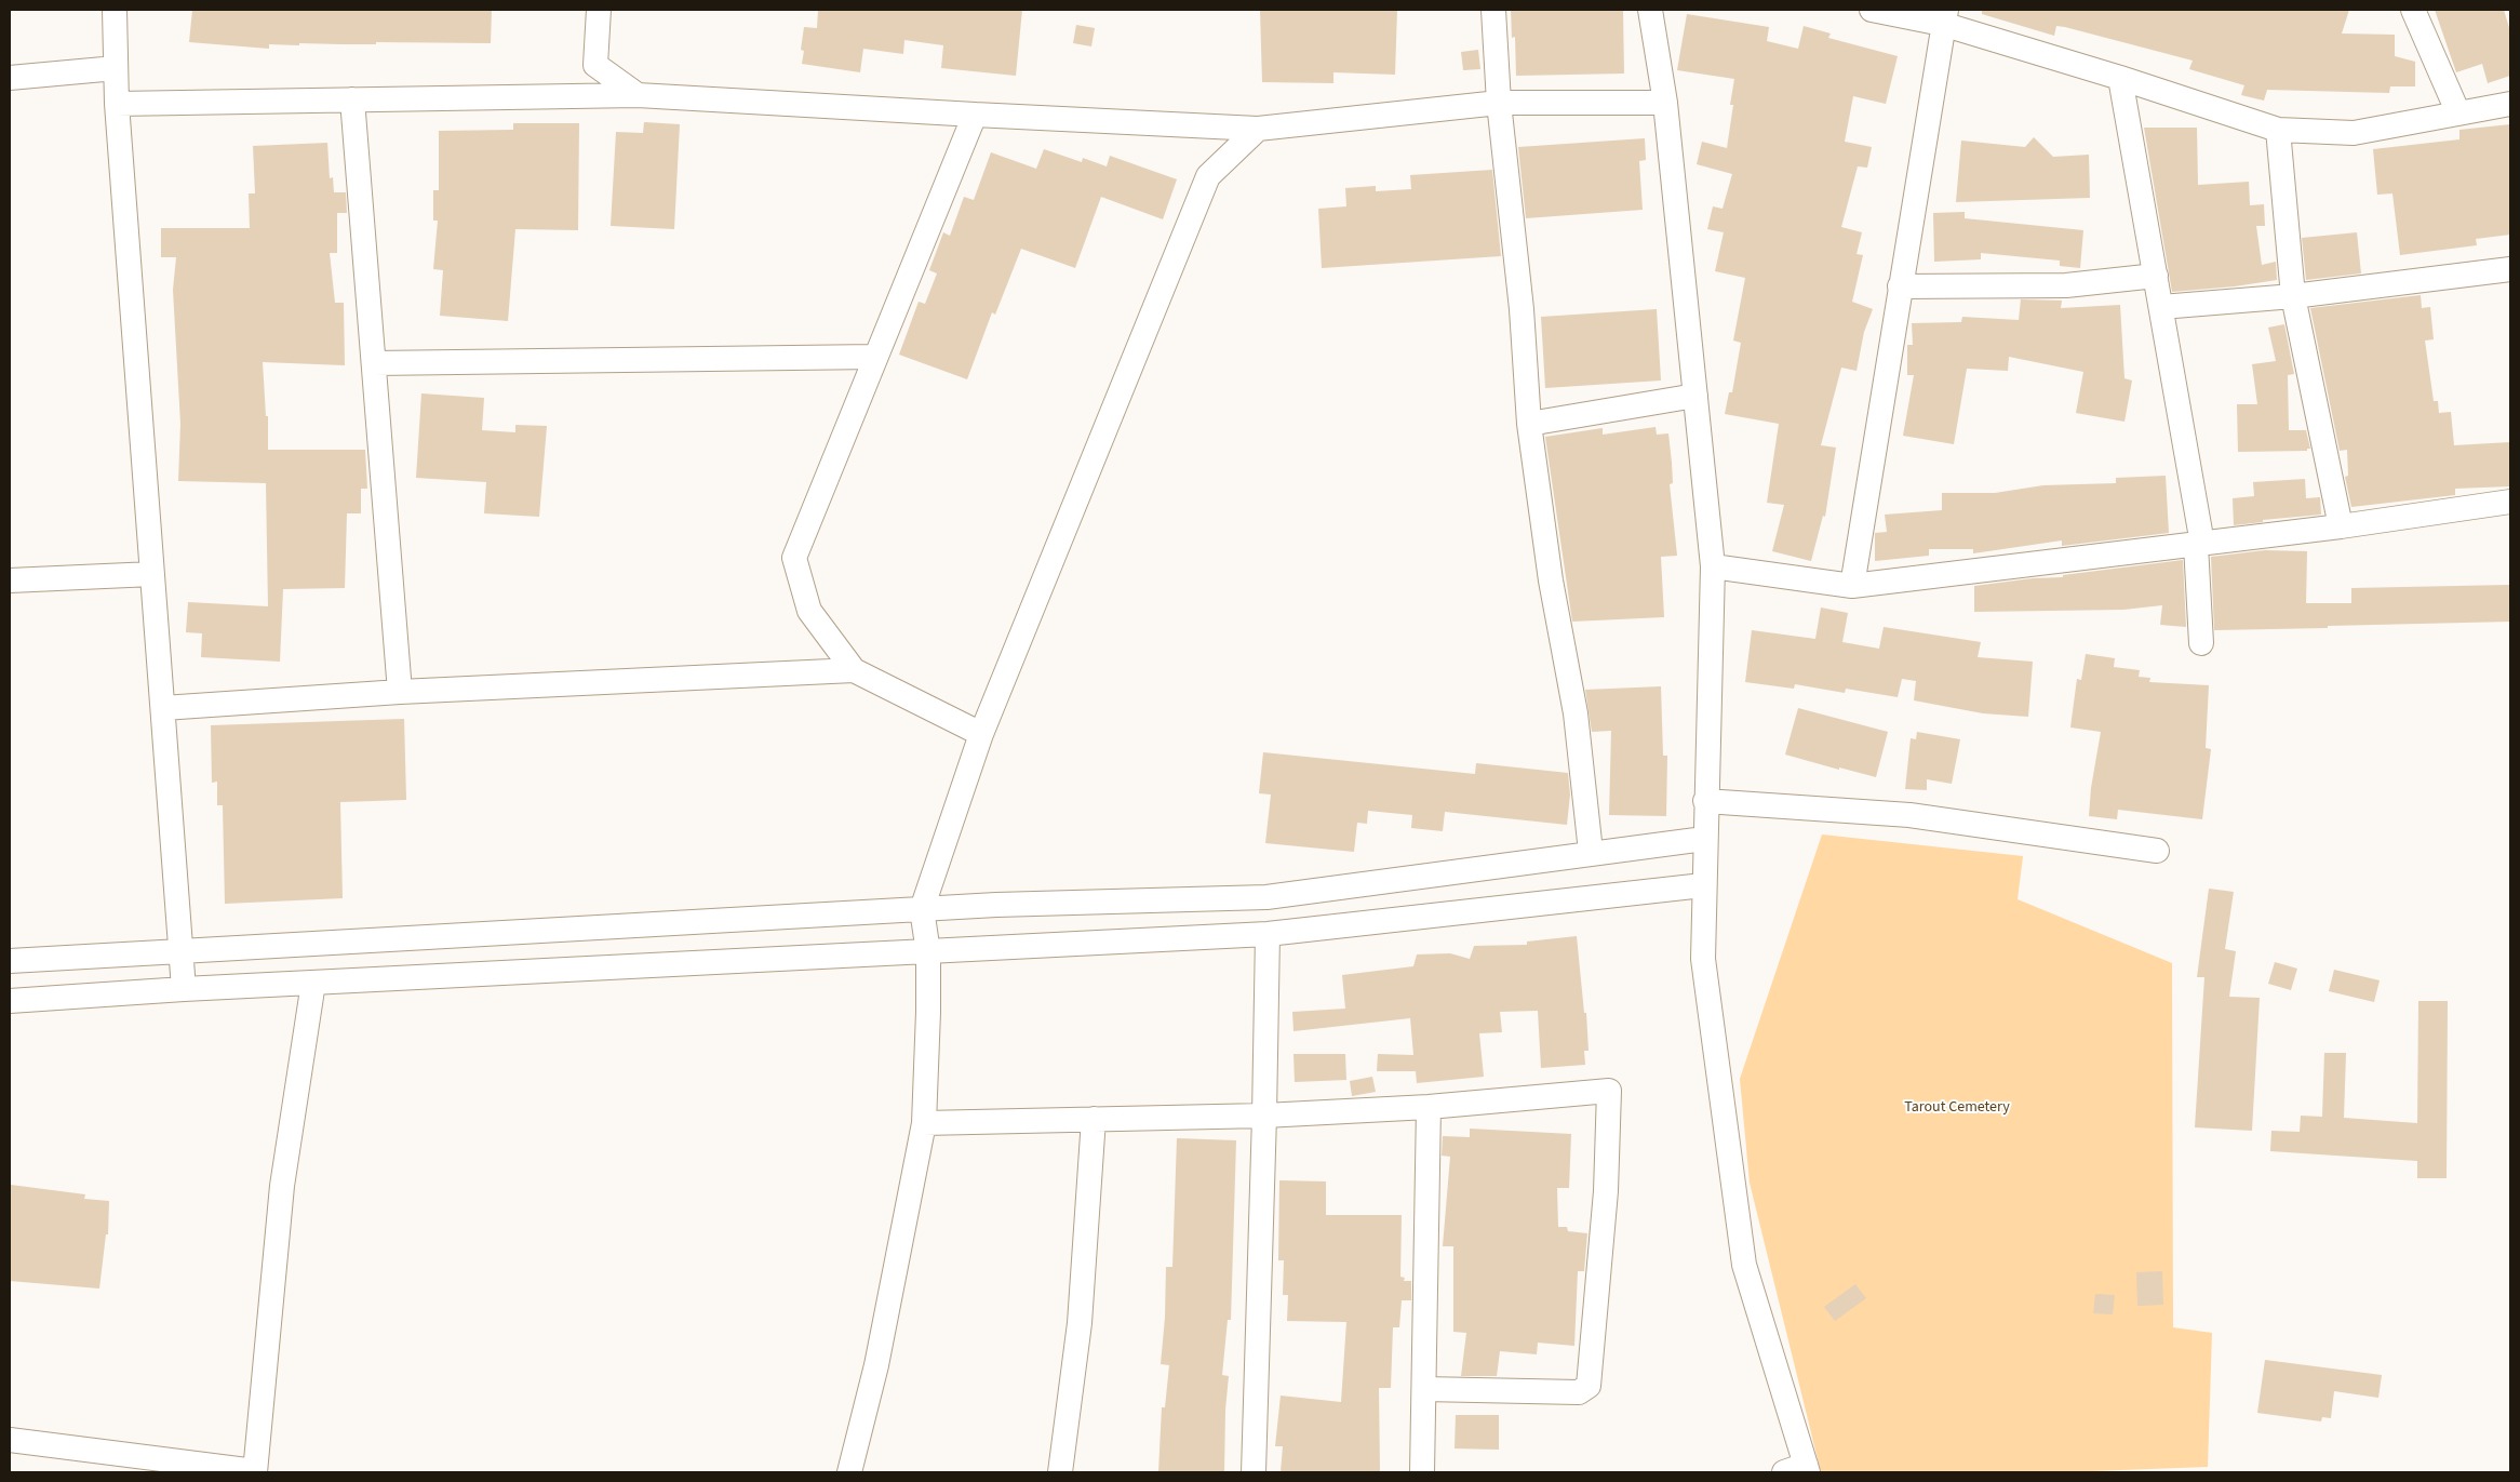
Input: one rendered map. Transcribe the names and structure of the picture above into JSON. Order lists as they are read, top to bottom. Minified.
{"parks":["Tarout Cemetery"]}
